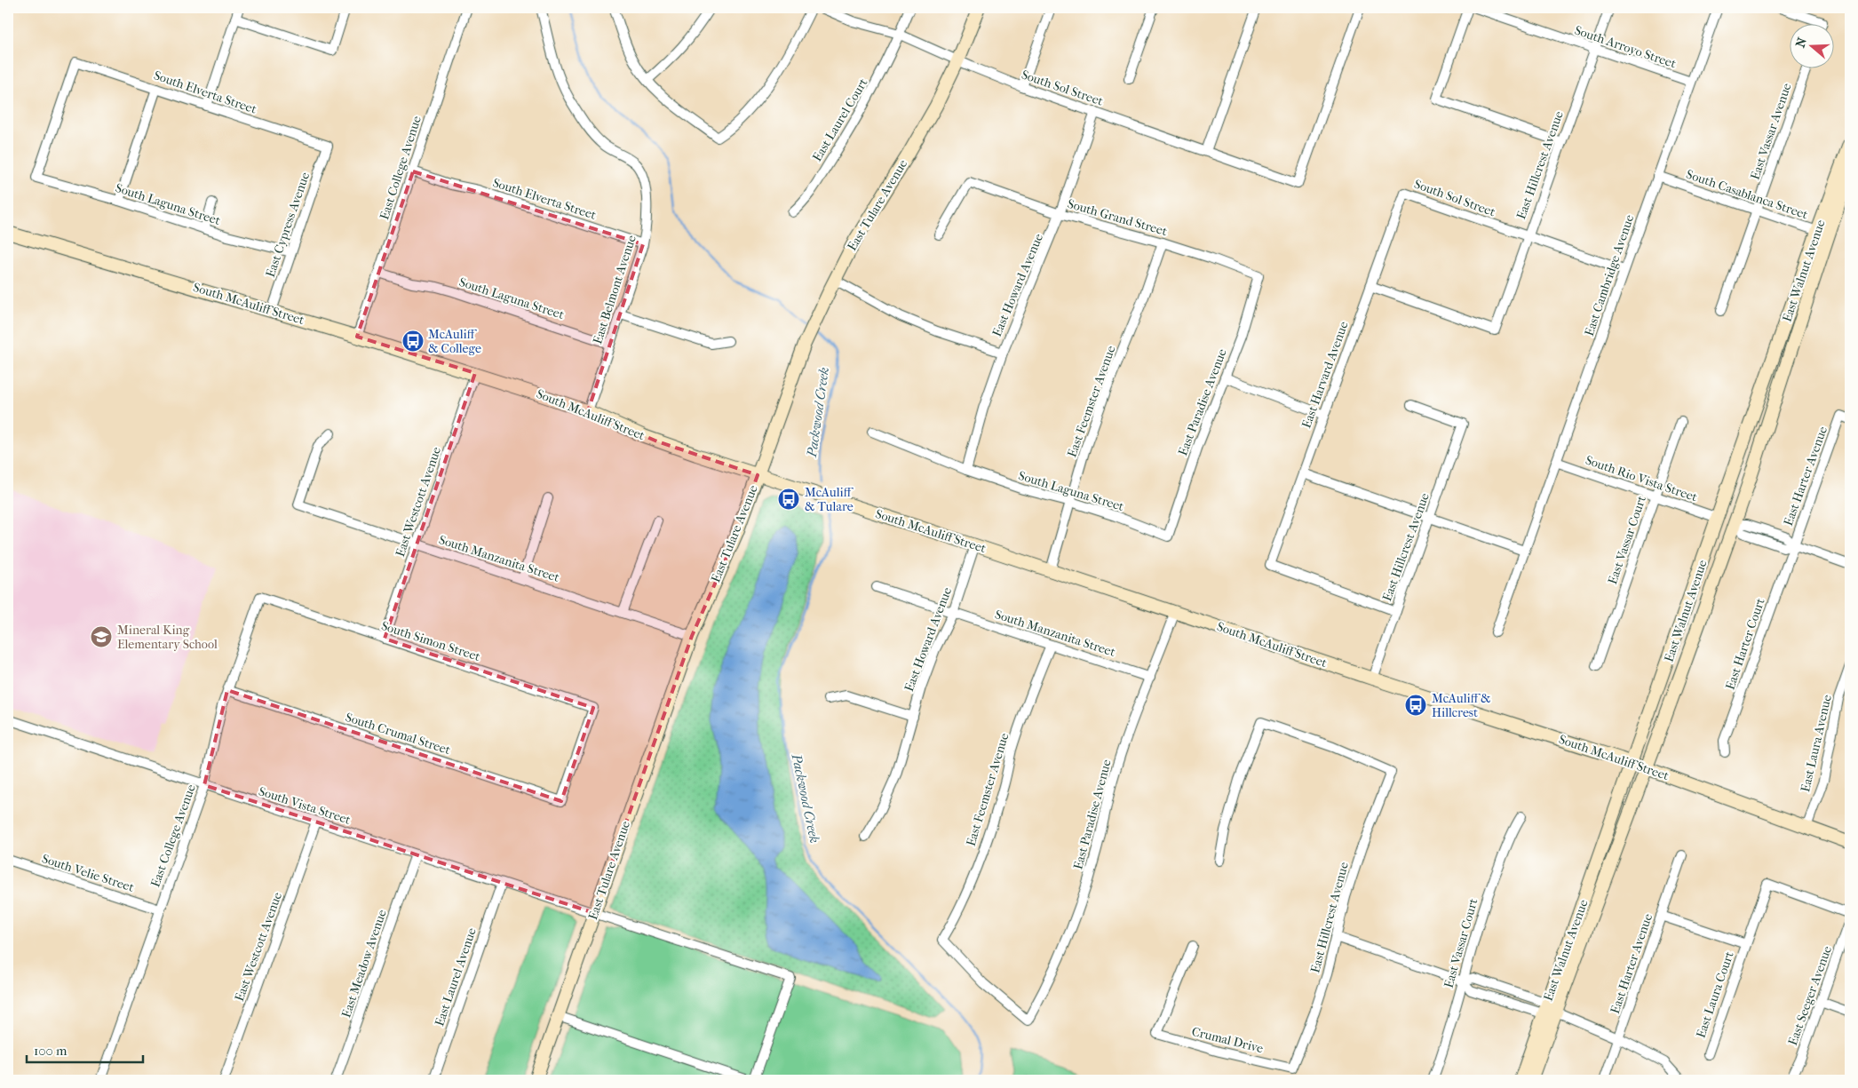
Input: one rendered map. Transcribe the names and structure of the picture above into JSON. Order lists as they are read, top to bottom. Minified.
{"streets":{"street":["South Arroyo Street","South Sol Street","South Elverta Street","East Laurel Court","East Vassar Avenue","East Hillcrest Avenue","East College Avenue","South Casablanca Street","South Laguna Street","East Tulare Avenue","South Grand Street","East Cypress Avenue","East Walnut Avenue","East Cambridge Avenue","East Howard Avenue","East Belmont Avenue","South McAuliff Street","East Harvard Avenue","East Feemster Avenue","East Paradise Avenue","East Harter Avenue","South Rio Vista Street","East Westcott Avenue","East Vassar Court","South Manzanita Street","South Simon Street","East Harter Court","South Crumal Street","East Laura Avenue","South Vista Street","South Velie Street","East Meadow Avenue","East Laurel Avenue","East Laura Court","East Seeger Avenue","Crumal Drive"]},"crossings":[["South Arroyo Street","East Hillcrest Avenue"],["South Arroyo Street","East Cambridge Avenue"],["South Sol Street","East Laurel Court"],["South Sol Street","East Hillcrest Avenue"],["South Sol Street","East Tulare Avenue"],["South Sol Street","East Cambridge Avenue"],["South Sol Street","East Howard Avenue"],["South Sol Street","East Harvard Avenue"],["South Elverta Street","East College Avenue"],["South Elverta Street","South Laguna Street"],["South Elverta Street","East Cypress Avenue"],["South Elverta Street","East Belmont Avenue"],["East Vassar Avenue","South Casablanca Street"],["East Hillcrest Avenue","South McAuliff Street"],["East Hillcrest Avenue","East Harvard Avenue"],["East Hillcrest Avenue","Crumal Drive"],["East College Avenue","South Laguna Street"],["East College Avenue","South McAuliff Street"],["East College Avenue","South Simon Street"],["East College Avenue","South Crumal Street"],["East College Avenue","South Vista Street"],["East College Avenue","South Velie Street"],["South Casablanca Street","East Walnut Avenue"],["South Casablanca Street","East Cambridge Avenue"],["South Laguna Street","East Cypress Avenue"],["South Laguna Street","East Howard Avenue"],["South Laguna Street","East Belmont Avenue"],["South Laguna Street","East Feemster Avenue"],["South Laguna Street","East Paradise Avenue"],["East Tulare Avenue","South McAuliff Street"],["East Tulare Avenue","South Manzanita Street"],["East Tulare Avenue","South Vista Street"],["South Grand Street","East Howard Avenue"],["South Grand Street","East Feemster Avenue"],["South Grand Street","East Paradise Avenue"],["East Cypress Avenue","South McAuliff Street"],["East Walnut Avenue","South McAuliff Street"],["East Walnut Avenue","South Rio Vista Street"],["East Cambridge Avenue","South Rio Vista Street"],["East Howard Avenue","South McAuliff Street"],["East Howard Avenue","South Manzanita Street"],["East Belmont Avenue","South McAuliff Street"],["South McAuliff Street","East Feemster Avenue"],["South McAuliff Street","East Paradise Avenue"],["South McAuliff Street","East Westcott Avenue"],["South McAuliff Street","East Laura Avenue"],["East Feemster Avenue","East Paradise Avenue"],["East Feemster Avenue","South Manzanita Street"],["East Paradise Avenue","South Manzanita Street"],["East Harter Avenue","East Harter Court"],["South Rio Vista Street","East Vassar Court"],["East Westcott Avenue","South Manzanita Street"],["East Westcott Avenue","South Simon Street"],["East Westcott Avenue","South Vista Street"],["South Simon Street","South Crumal Street"],["South Vista Street","East Meadow Avenue"],["South Vista Street","East Laurel Avenue"]],"water":["Packwood Creek"],"places":{"bus stop":["McAuliff & College","McAuliff & Tulare","McAuliff & Hillcrest"],"school or university":["Mineral King Elementary School"]},"scale_bar":"100 m","north":"left"}
